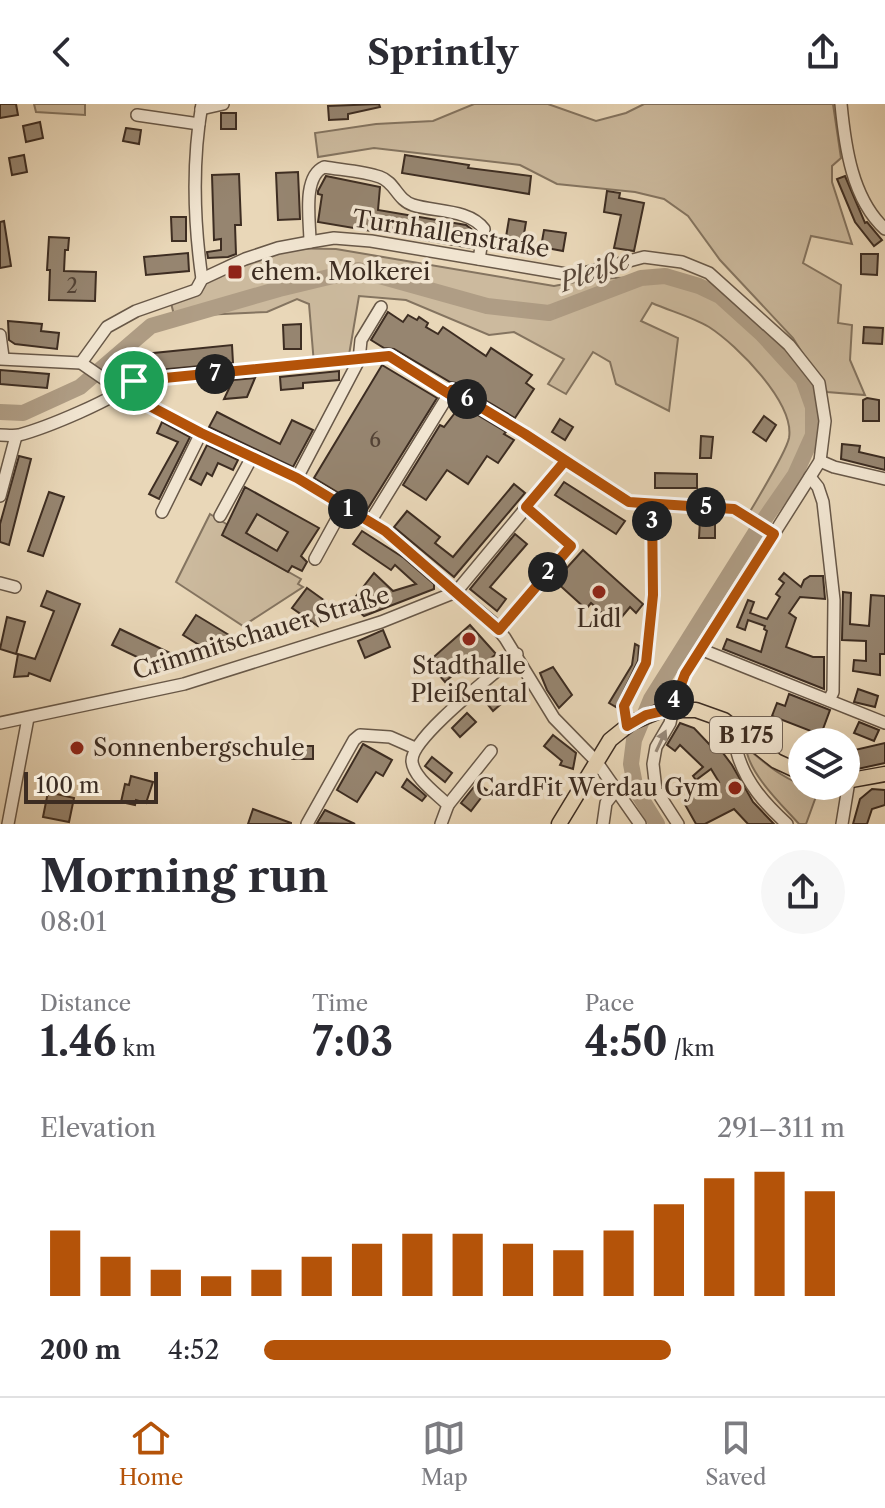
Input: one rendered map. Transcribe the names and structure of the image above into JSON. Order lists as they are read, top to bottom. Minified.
{"streets":{"main road":["B 175"],"street":["Turnhallenstraße","Crimmitschauer Straße"]},"crossings":[["Turnhallenstraße","B 175"]],"water":["Pleiße"],"places":{"transit":["ehem. Molkerei"],"other":["Lidl","Stadthalle Pleißental","Sonnenbergschule","CardFit Werdau Gym"]},"house_numbers":["2","6"],"scale_bar":"100 m","page":{"header":"Sprintly","pins":["7","6","5","1","3","2","4"],"scale":"100 m","heading":["Morning run","08:01"],"stats":[["Distance","1.46 km"],["Time","7:03"],["Pace","4:50 /km"]],"chart":["Elevation","291–311 m"],"list":[{"name":"200 m","note":"4:52"}],"tabs":["Home","Map","Saved"]}}
